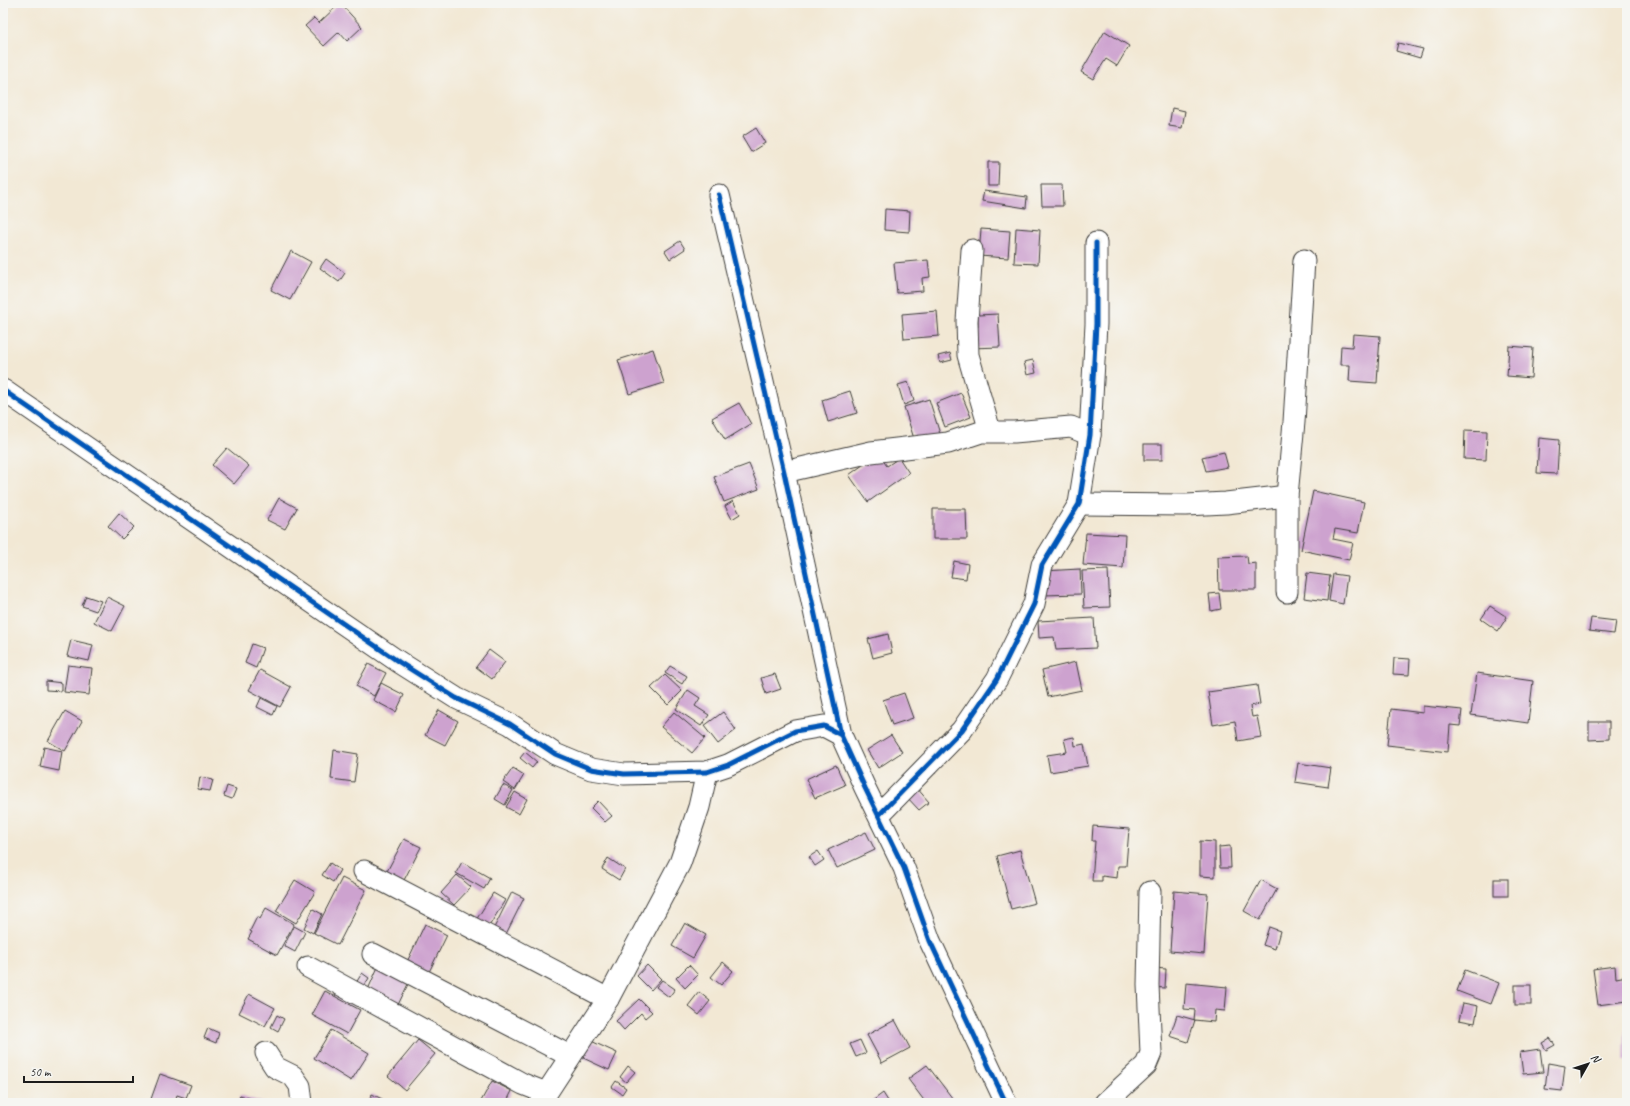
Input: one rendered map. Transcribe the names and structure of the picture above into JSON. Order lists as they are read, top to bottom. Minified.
{"scale_bar":"50 m","north":"top right"}
